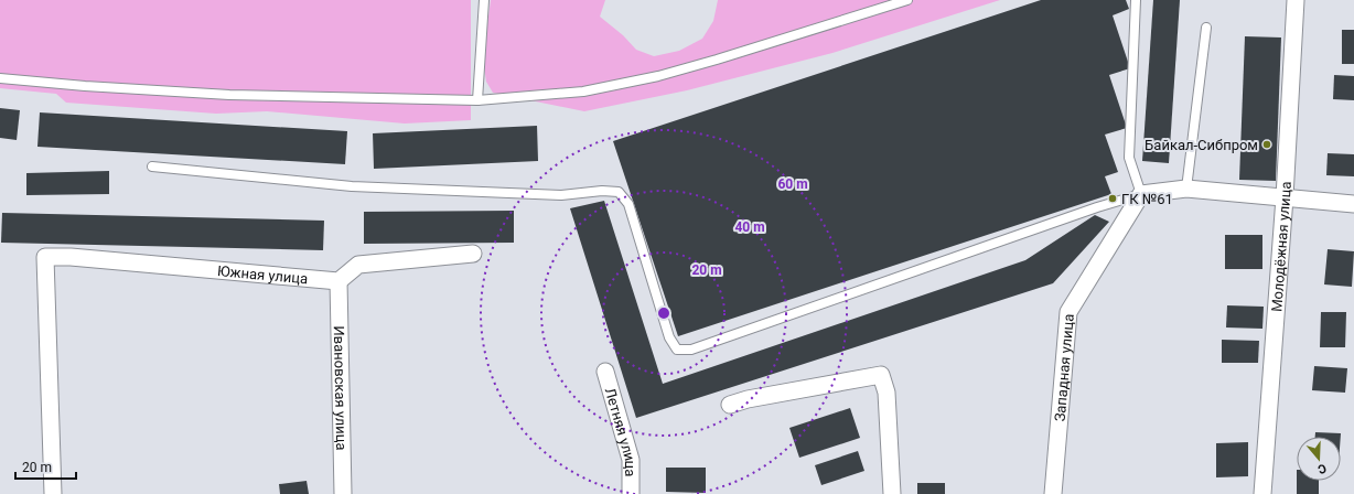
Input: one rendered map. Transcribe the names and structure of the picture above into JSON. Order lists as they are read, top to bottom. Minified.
{"streets":{"street":["Молодёжная улица","Южная улица","Западная улица","Ивановская улица","Летняя улица"]},"crossings":[["Южная улица","Ивановская улица"]],"places":["Байкал-Сибпром","ГК №61"],"scale_bar":"20 m","north":"bottom","rings":["60 m","40 m","20 m"]}
